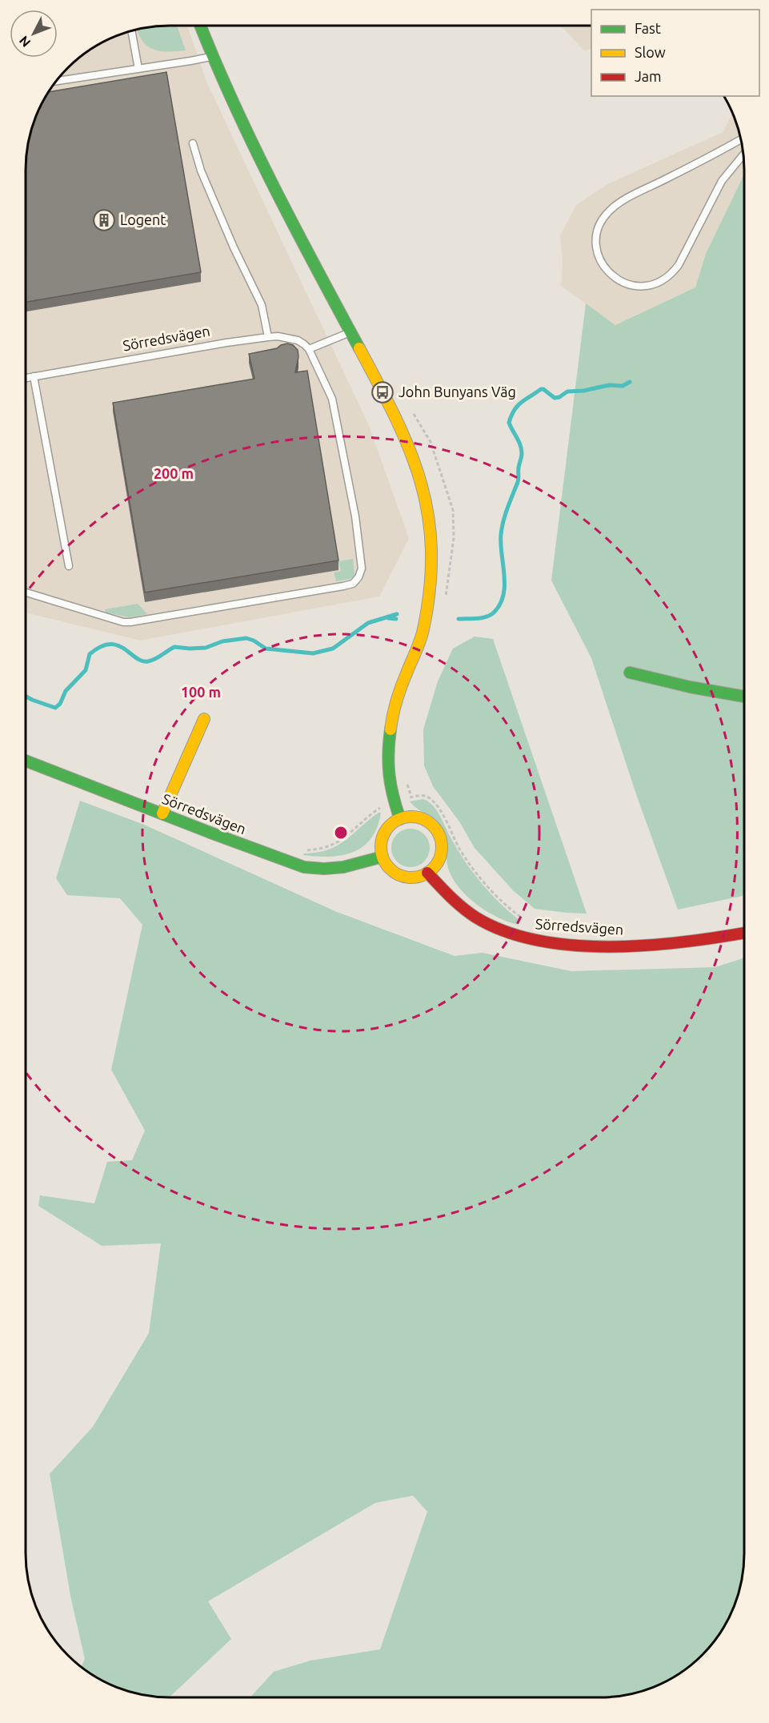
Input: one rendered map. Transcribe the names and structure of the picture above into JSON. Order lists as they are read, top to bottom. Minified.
{"streets":{"street":["Sörredsvägen"]},"places":{"building":["Logent"],"bus stop":["John Bunyans Väg"]},"legend":["Fast","Slow","Jam"],"north":"bottom left","rings":["200 m","100 m"]}
